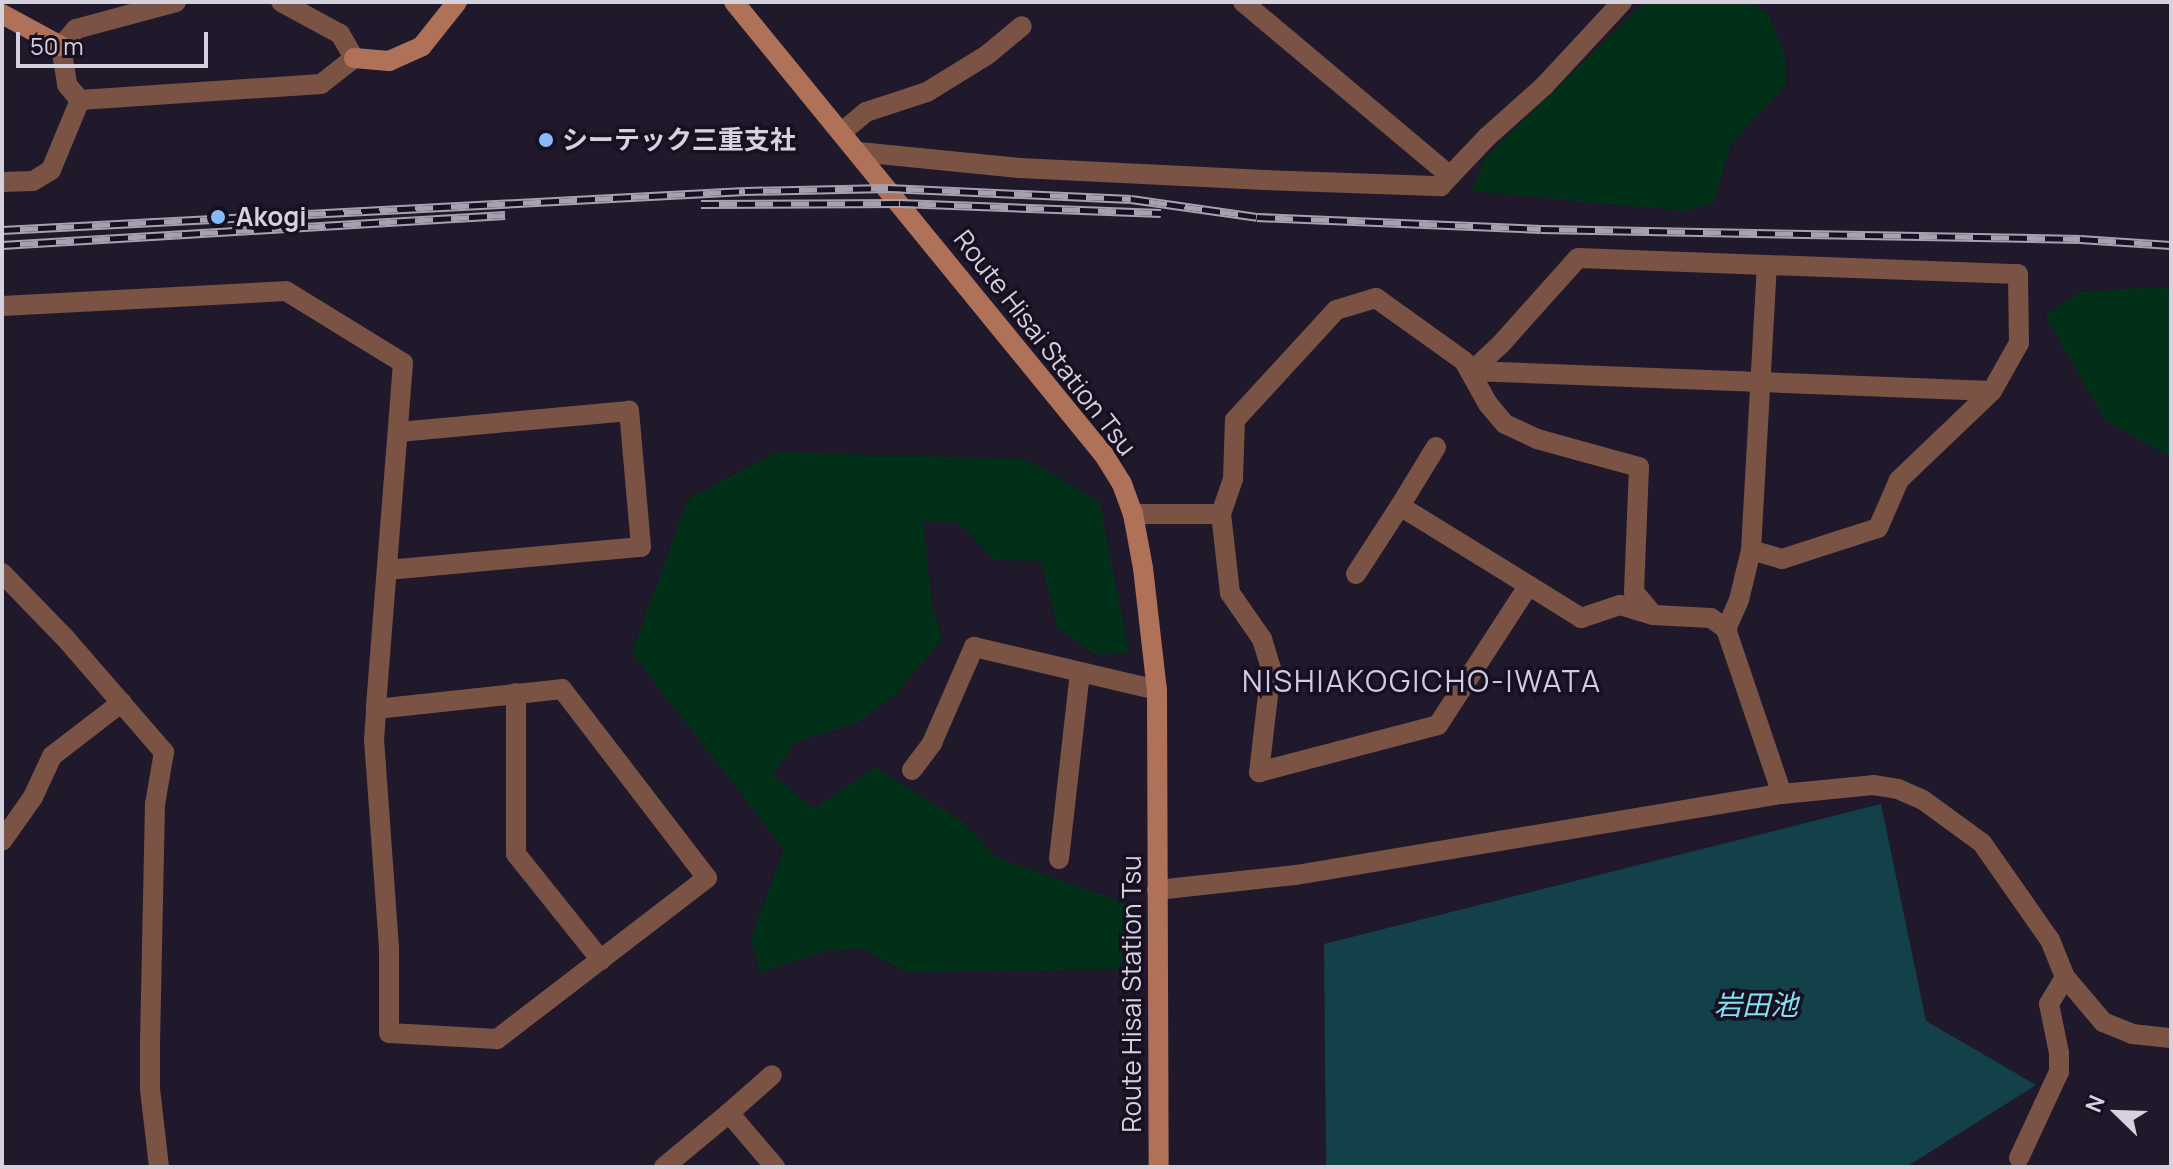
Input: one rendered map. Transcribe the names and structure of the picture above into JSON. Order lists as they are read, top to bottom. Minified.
{"streets":{"main road":["Route Hisai Station Tsu"]},"districts":["NISHIAKOGICHO-IWATA"],"water":["岩田池"],"places":["シーテック三重支社","Akogi"],"scale_bar":"50 m","north":"top left"}
